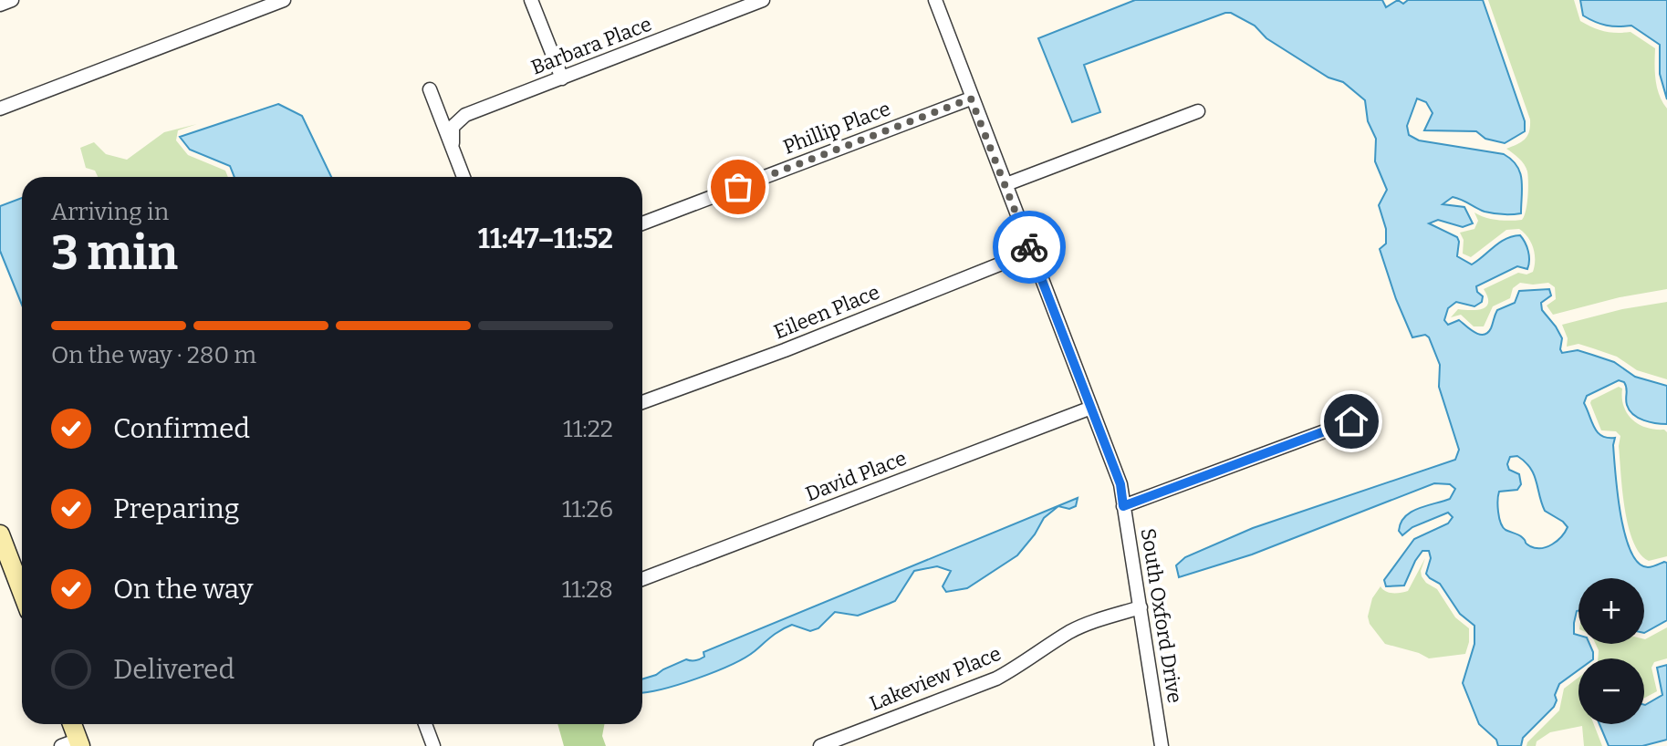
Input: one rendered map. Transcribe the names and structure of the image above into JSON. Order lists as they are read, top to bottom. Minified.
{"streets":{"street":["Barbara Place","Phillip Place","Eileen Place","David Place","South Oxford Drive","Lakeview Place"]},"crossings":[["Phillip Place","South Oxford Drive"],["Eileen Place","South Oxford Drive"],["David Place","South Oxford Drive"],["South Oxford Drive","Lakeview Place"]],"page":{"heading":["3 min","Arriving in","11:47–11:52"],"bar":"On the way · 280 m","list":[["Confirmed","11:22"],["Preparing","11:26"],["On the way","11:28"],"Delivered"],"map_buttons":["+","−"]}}
